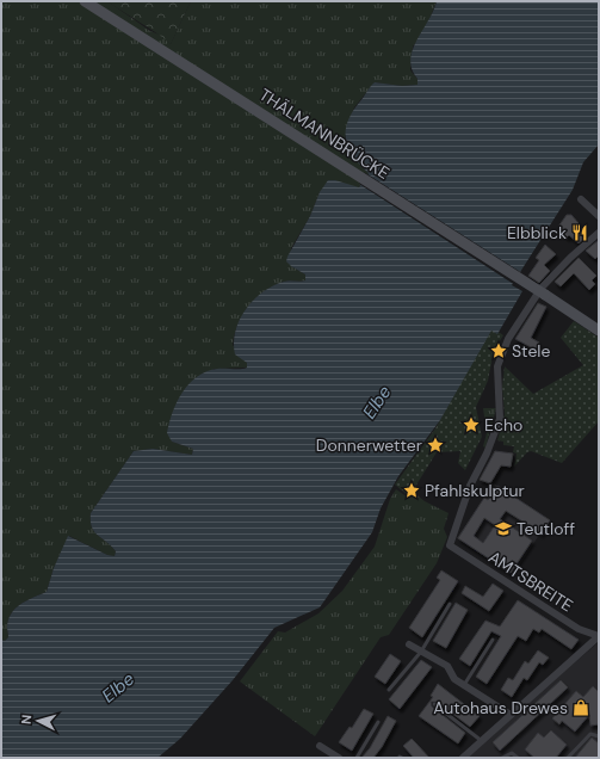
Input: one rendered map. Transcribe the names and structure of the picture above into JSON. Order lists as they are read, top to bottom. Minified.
{"streets":{"street":["THÄLMANNBRÜCKE","AMTSBREITE"]},"water":["Elbe"],"places":{"restaurant":["Elbblick"],"place":["Stele","Echo","Donnerwetter","Pfahlskulptur"],"school or university":["Teutloff"],"shop":["Autohaus Drewes"]},"north":"left"}
